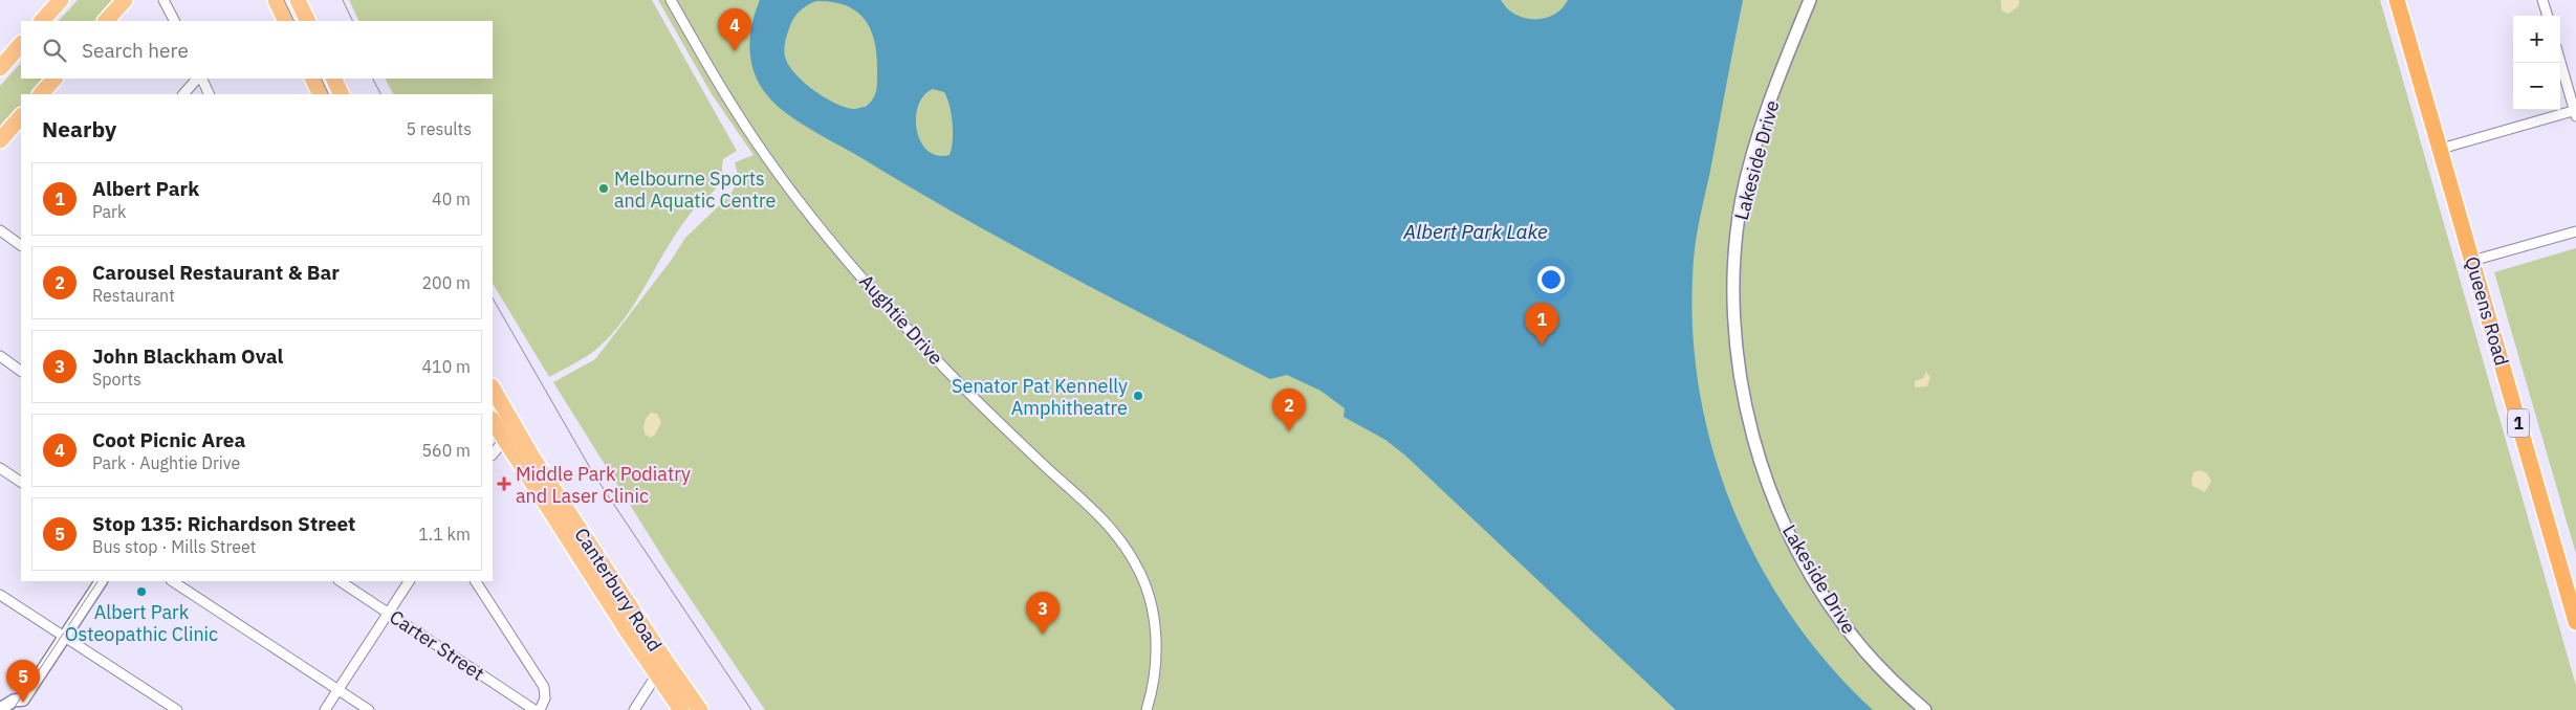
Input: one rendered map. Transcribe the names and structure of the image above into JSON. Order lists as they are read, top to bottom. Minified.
{"streets":{"highway":["Queens Road","1"],"main road":["Canterbury Road"],"street":["Lakeside Drive","Aughtie Drive","Carter Street"]},"water":["Albert Park Lake"],"places":{"other":["Melbourne Sports and Aquatic Centre","Senator Pat Kennelly Amphitheatre","Albert Park Osteopathic Clinic"],"health":["Middle Park Podiatry and Laser Clinic"]},"page":{"pins":["4","1","2","3","5"],"map_buttons":["+","−"],"search":"Search here","heading":["Nearby","5 results"],"list":[{"mark":"1","name":"Albert Park","note":"Park","value":"40 m"},{"mark":"2","name":"Carousel Restaurant & Bar","note":"Restaurant","value":"200 m"},{"mark":"3","name":"John Blackham Oval","note":"Sports","value":"410 m"},{"mark":"4","name":"Coot Picnic Area","note":"Park · Aughtie Drive","value":"560 m"},{"mark":"5","name":"Stop 135: Richardson Street","note":"Bus stop · Mills Street","value":"1.1 km"}]}}
